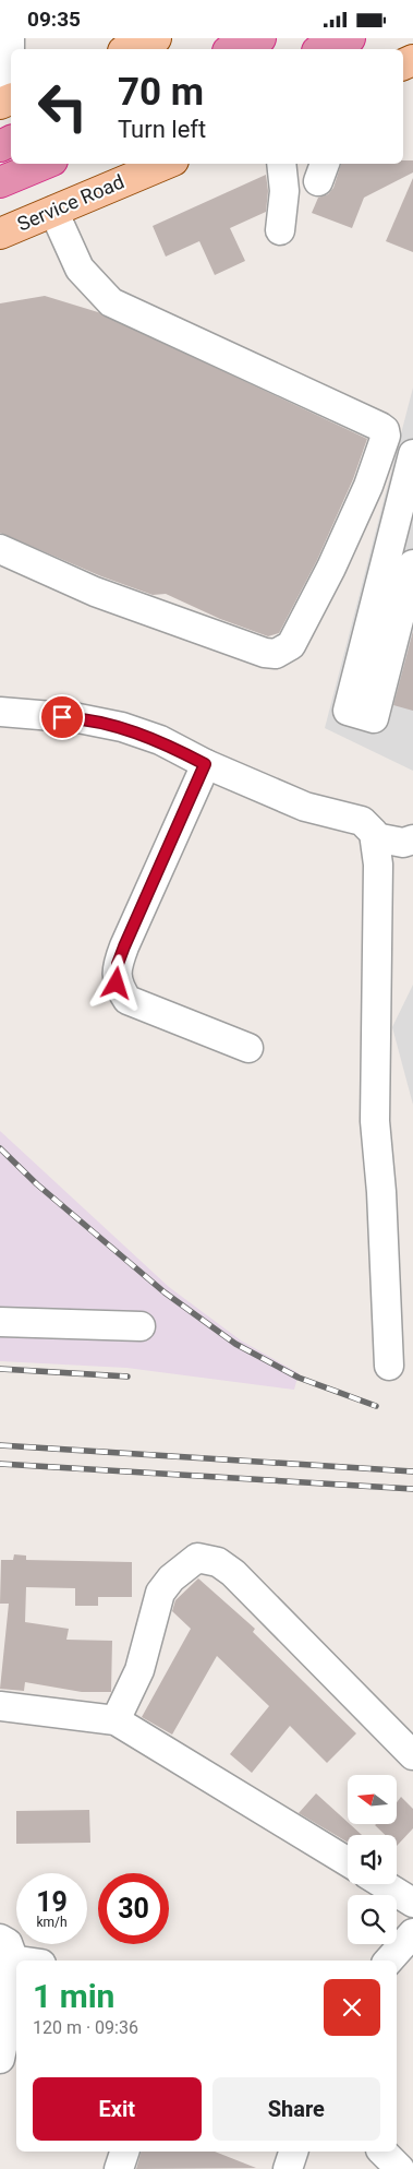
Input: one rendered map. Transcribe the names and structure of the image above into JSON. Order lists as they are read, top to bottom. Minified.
{"streets":{"main road":["Service Road"]},"north":"left","page":{"status":"09:35","turn":["70 m","Turn left"],"speed":"19 km/h","limit":"30","heading":["1 min","120 m · 09:36"],"buttons":["Exit","Share"]}}
